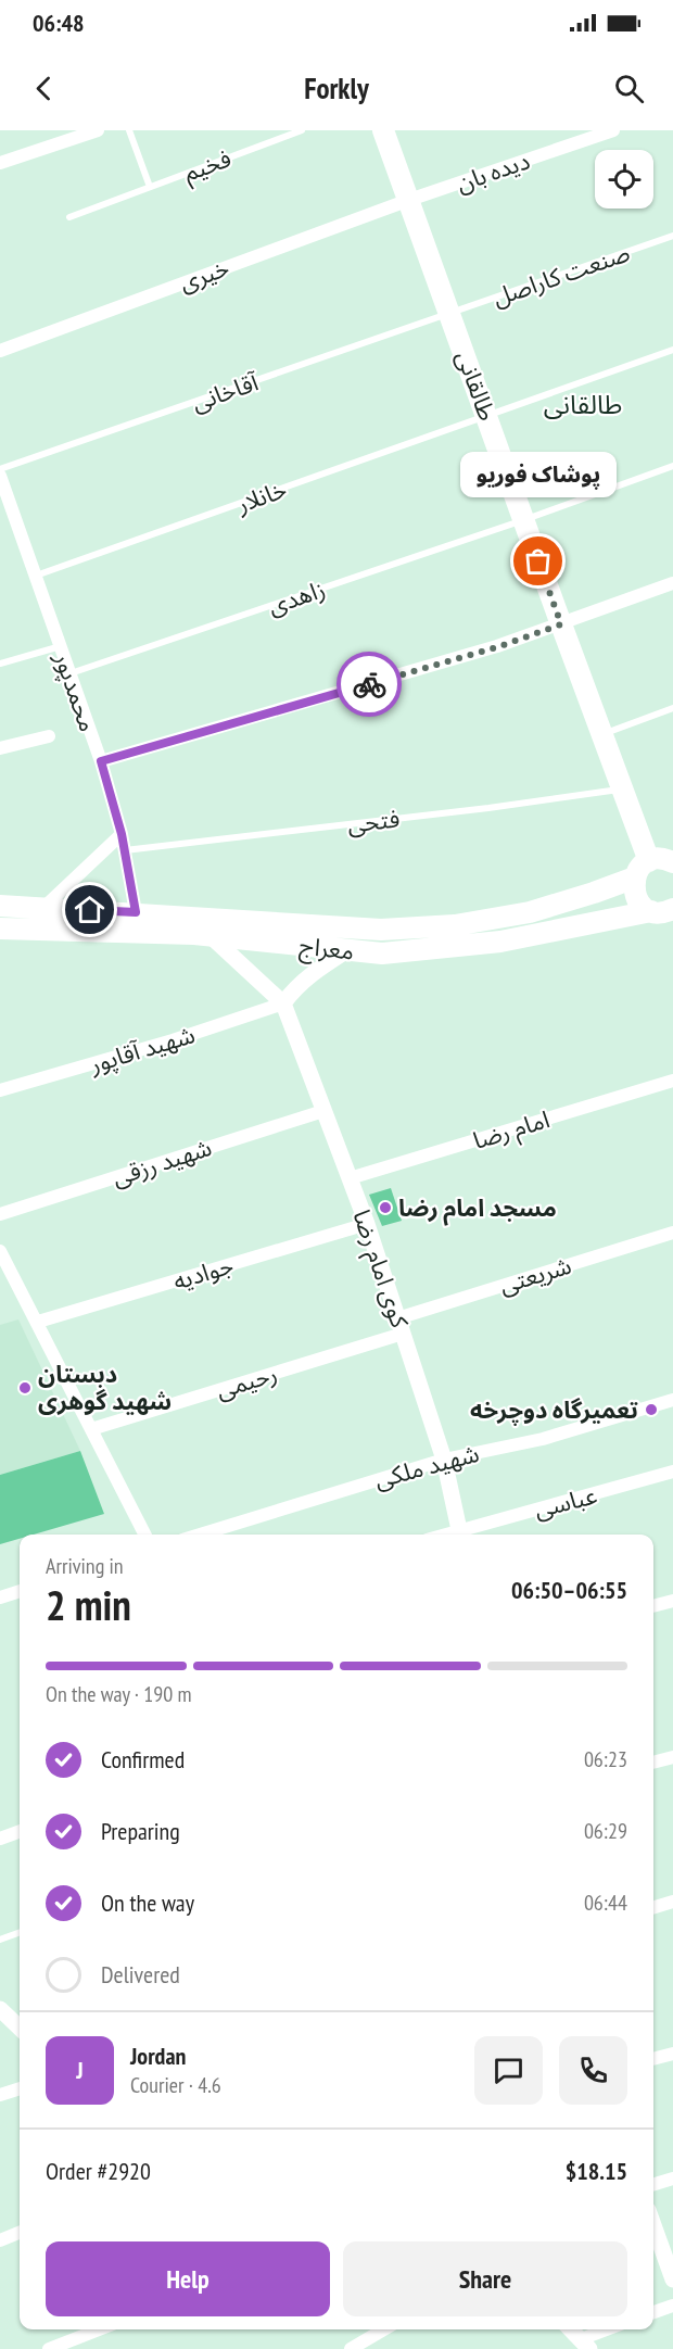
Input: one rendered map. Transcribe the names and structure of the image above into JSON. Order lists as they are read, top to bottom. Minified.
{"streets":{"main road":["طالقانی","معراج"],"street":["دیده بان","خیری","محمدپور","شهید آقاپور","امام رضا","شهید رزقی","کوی امام رضا","جوادیه","شریعتی","رحیمی","شهید ملکی","عباسی"],"lane":["فخیم","صنعت کاراصل","آقاخانی","خانلار","زاهدی","فتحی"]},"crossings":[["دیده بان","خیری"],["دیده بان","طالقانی"],["خیری","طالقانی"],["صنعت کاراصل","طالقانی"],["صنعت کاراصل","آقاخانی"],["طالقانی","آقاخانی"],["طالقانی","خانلار"],["طالقانی","زاهدی"],["طالقانی","فتحی"],["خانلار","محمدپور"],["زاهدی","محمدپور"],["محمدپور","فتحی"],["محمدپور","معراج"],["شهید آقاپور","کوی امام رضا"],["امام رضا","کوی امام رضا"],["شهید رزقی","کوی امام رضا"],["کوی امام رضا","جوادیه"],["کوی امام رضا","شریعتی"],["کوی امام رضا","رحیمی"],["کوی امام رضا","شهید ملکی"],["کوی امام رضا","عباسی"],["شریعتی","رحیمی"]],"districts":["طالقانی"],"places":["پوشاک فوریو","مسجد امام رضا","دبستان شهید گوهری","تعمیرگاه دوچرخه"],"page":{"status":"06:48","header":"Forkly","bubble":"پوشاک فوریو","heading":["2 min","Arriving in","06:50–06:55"],"panel":["Jordan","Courier · 4.6","Order #2920","$18.15"],"bar":"On the way · 190 m","list":[["Confirmed","06:23"],["Preparing","06:29"],["On the way","06:44"],"Delivered"],"round":"J","buttons":["Help","Share"]}}
